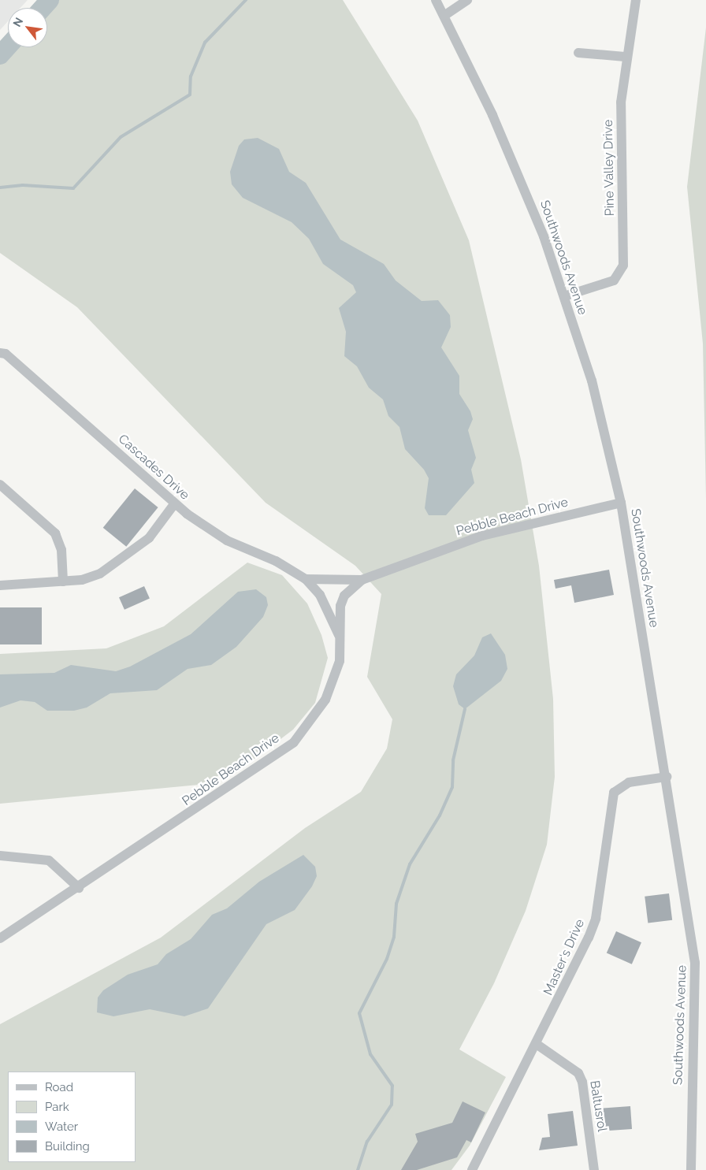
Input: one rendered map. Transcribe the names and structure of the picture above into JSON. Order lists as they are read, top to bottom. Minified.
{"streets":{"street":["Pine Valley Drive","Southwoods Avenue","Cascades Drive","Pebble Beach Drive","Master's Drive","Baltusrol"]},"crossings":[["Pine Valley Drive","Southwoods Avenue"],["Southwoods Avenue","Pebble Beach Drive"],["Southwoods Avenue","Master's Drive"],["Master's Drive","Baltusrol"]],"legend":["Road","Park","Water","Building"],"north":"top left"}
